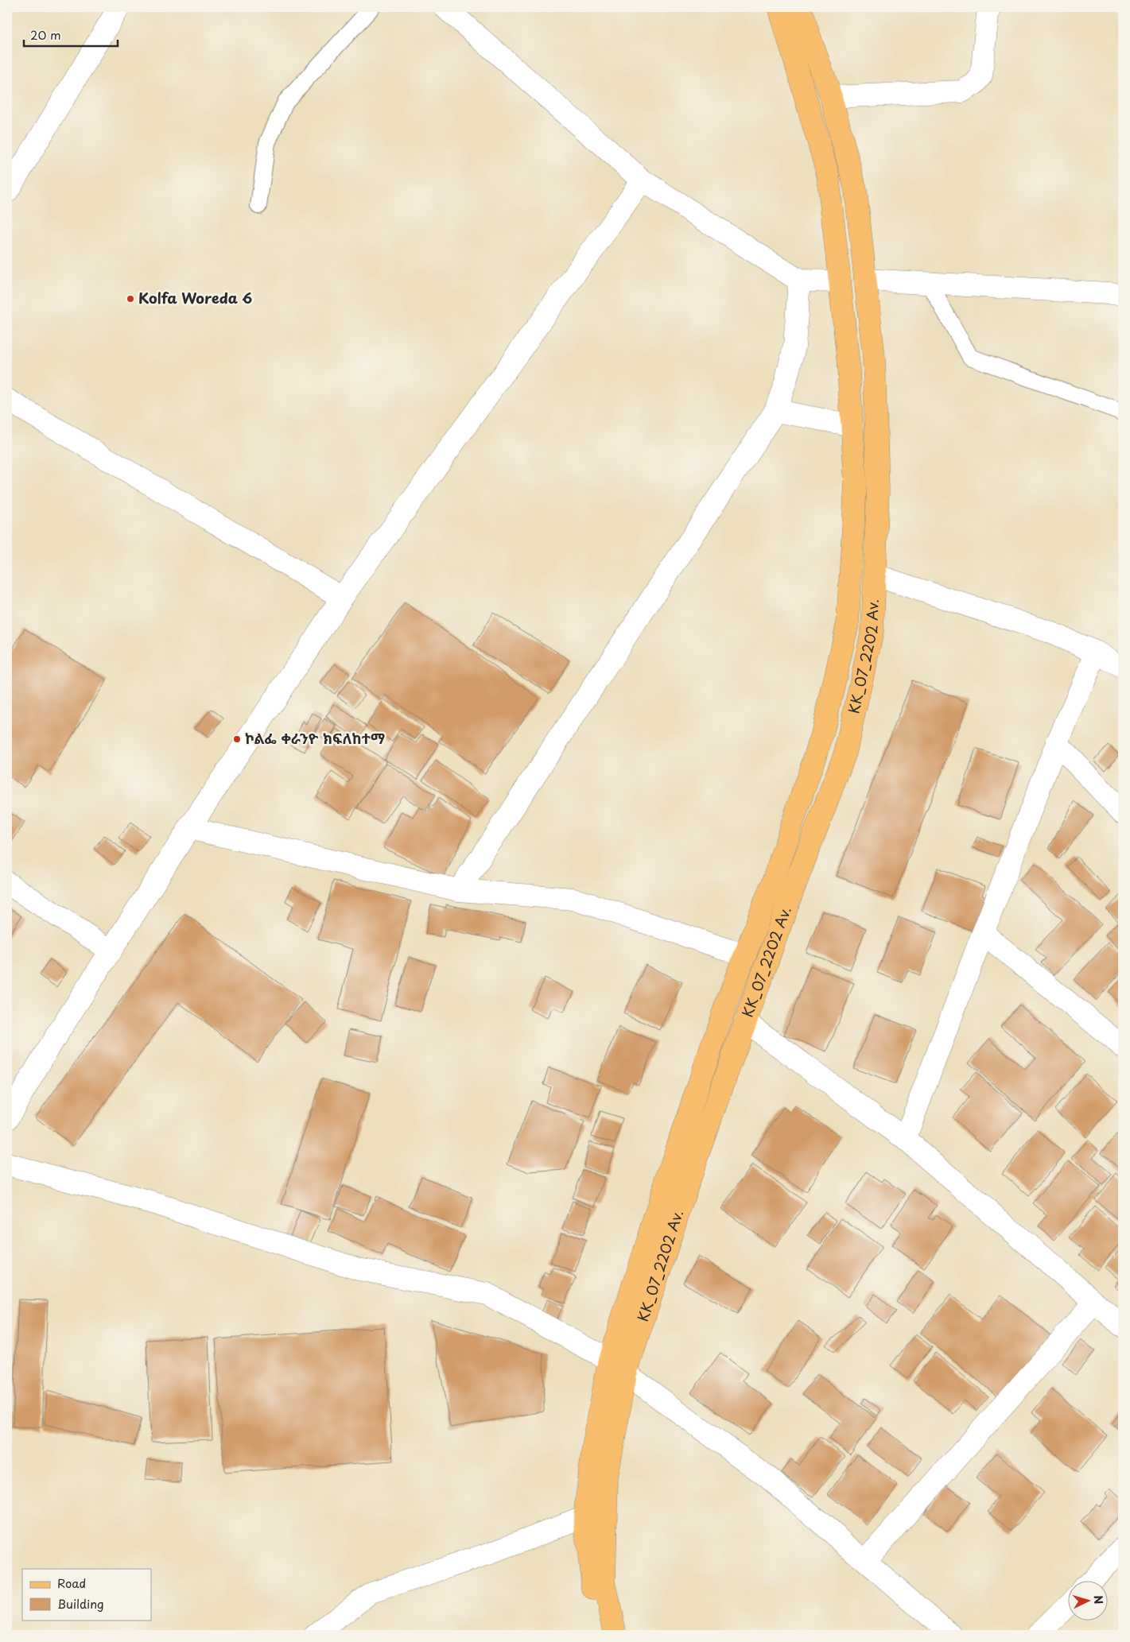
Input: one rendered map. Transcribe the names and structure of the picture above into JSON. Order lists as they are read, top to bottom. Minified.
{"streets":{"main road":["KK_07_2202 Av."]},"places":["Kolfa Woreda 6","ኮልፌ ቀራንዮ ክፍለከተማ"],"legend":["Road","Building"],"scale_bar":"20 m","north":"right"}
